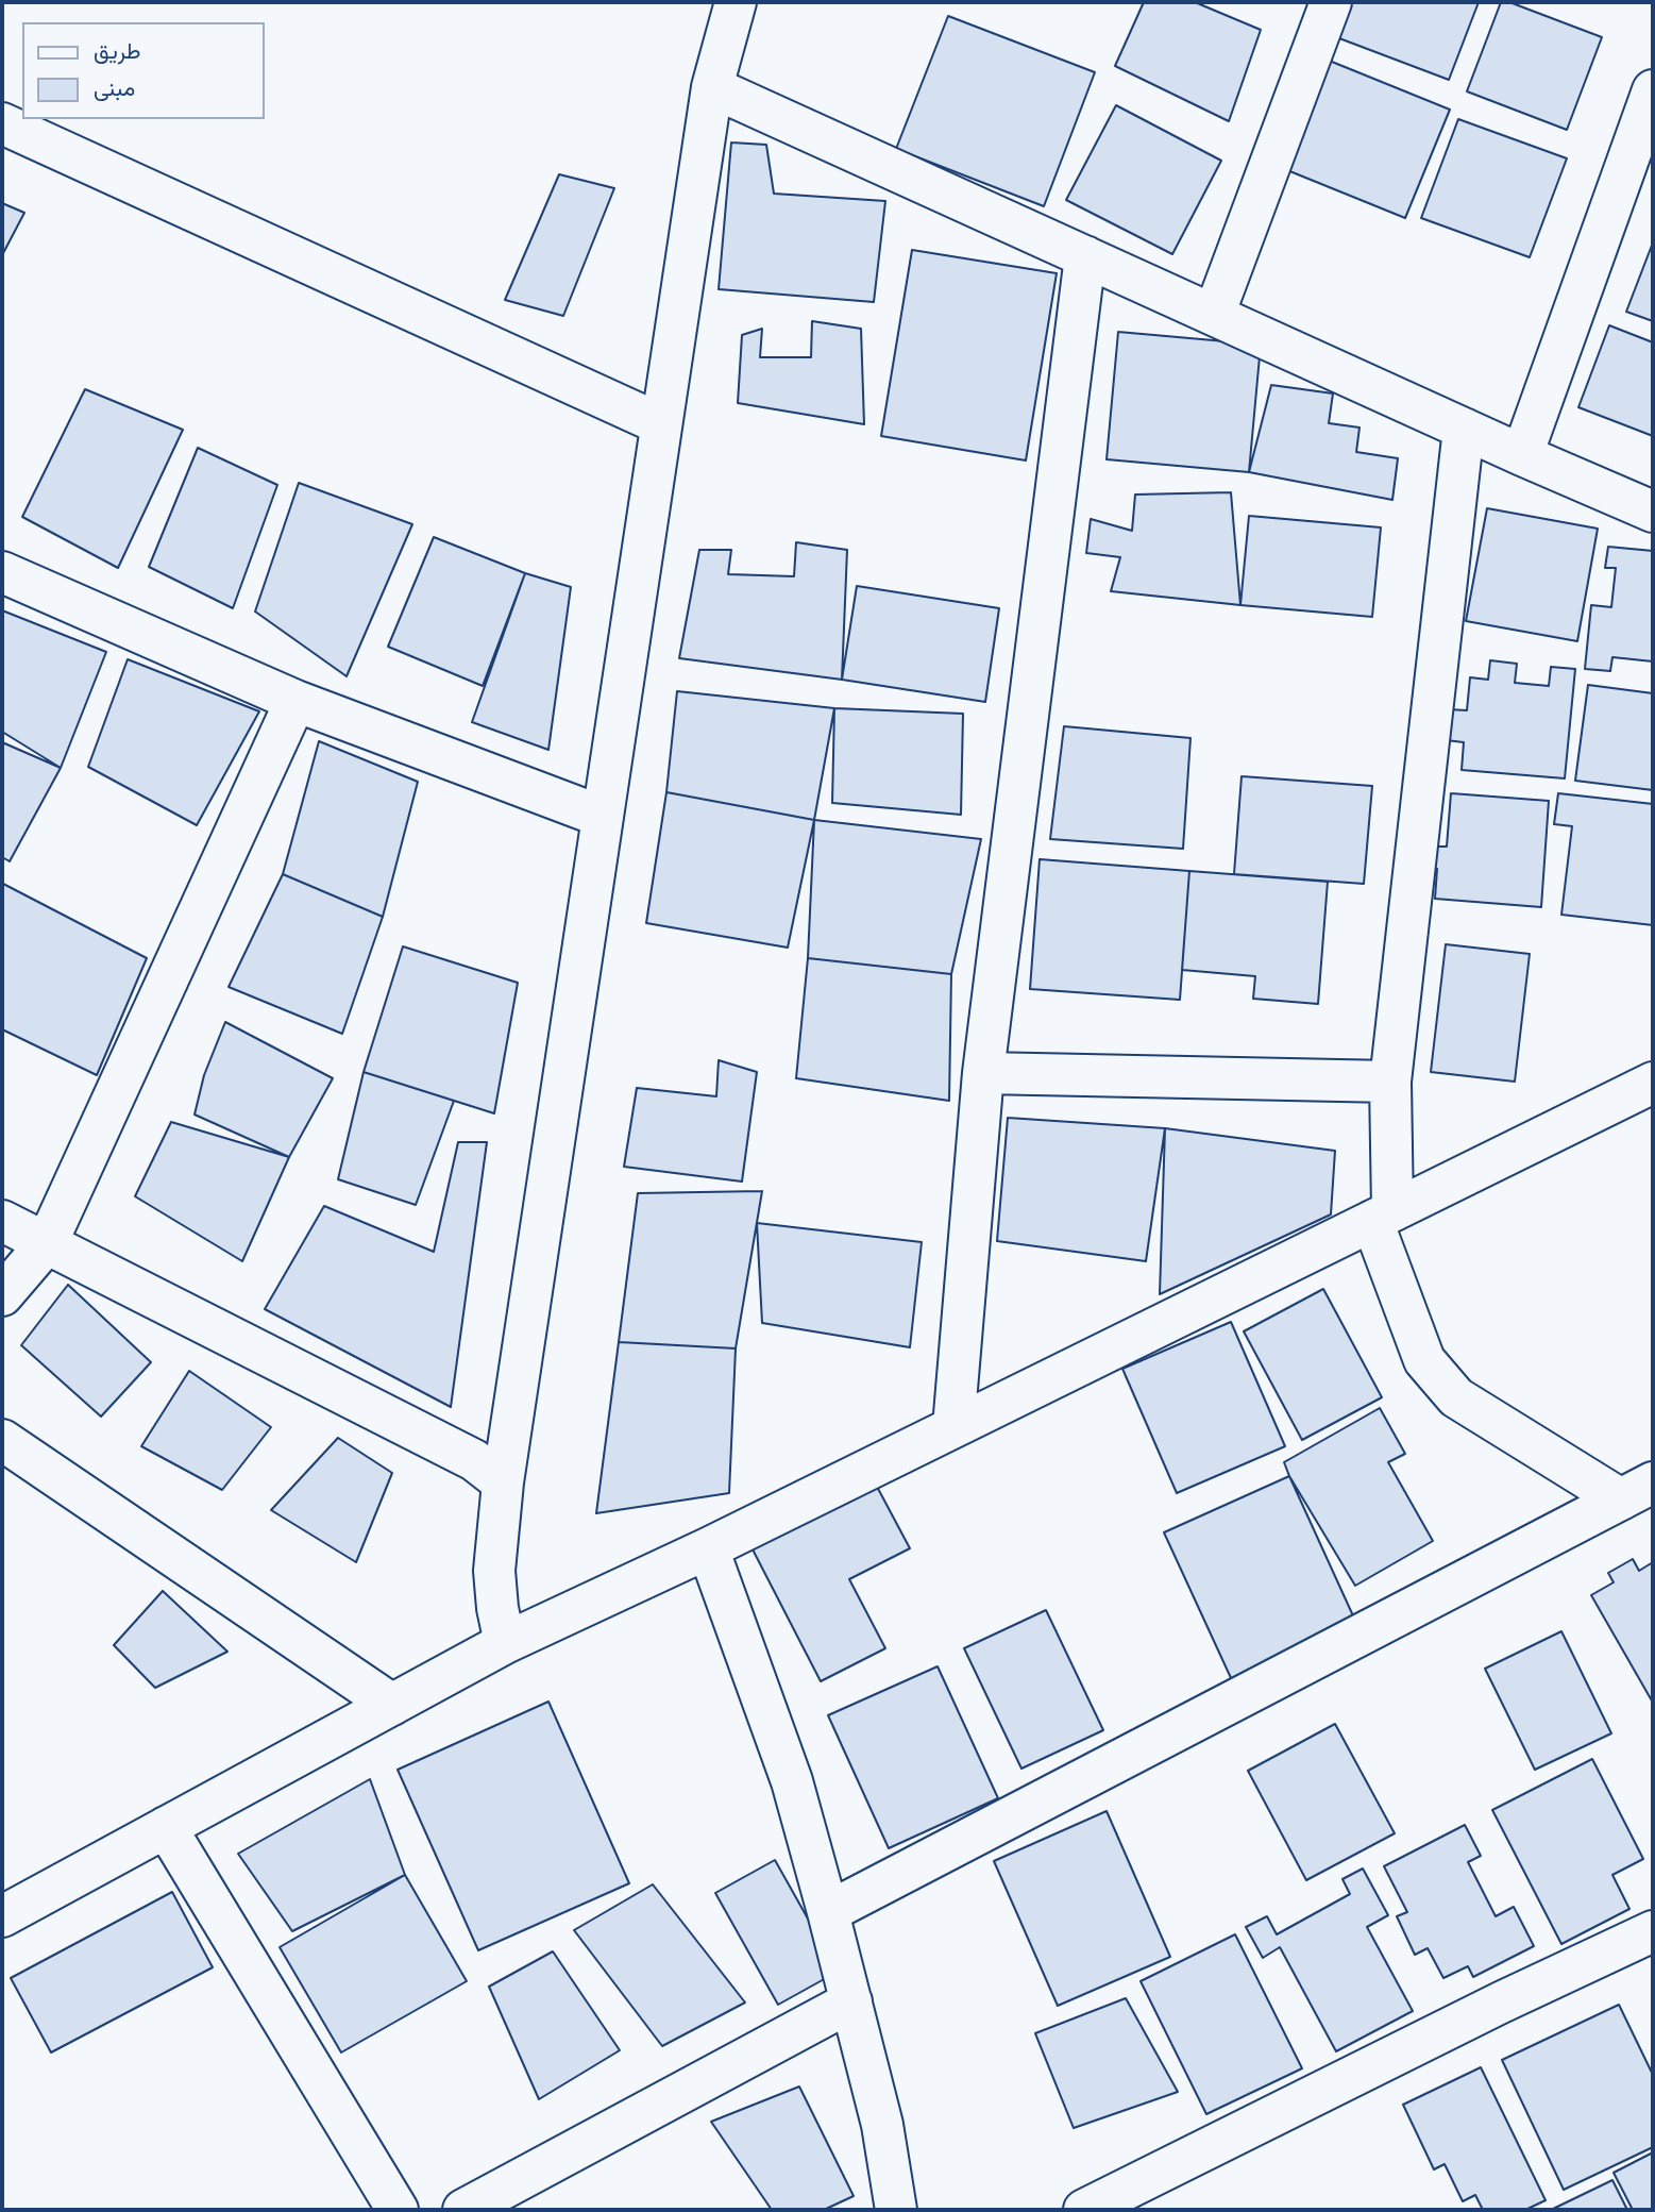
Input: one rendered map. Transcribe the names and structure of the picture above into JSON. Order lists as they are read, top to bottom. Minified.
{"legend":["طريق","مبنى"]}
